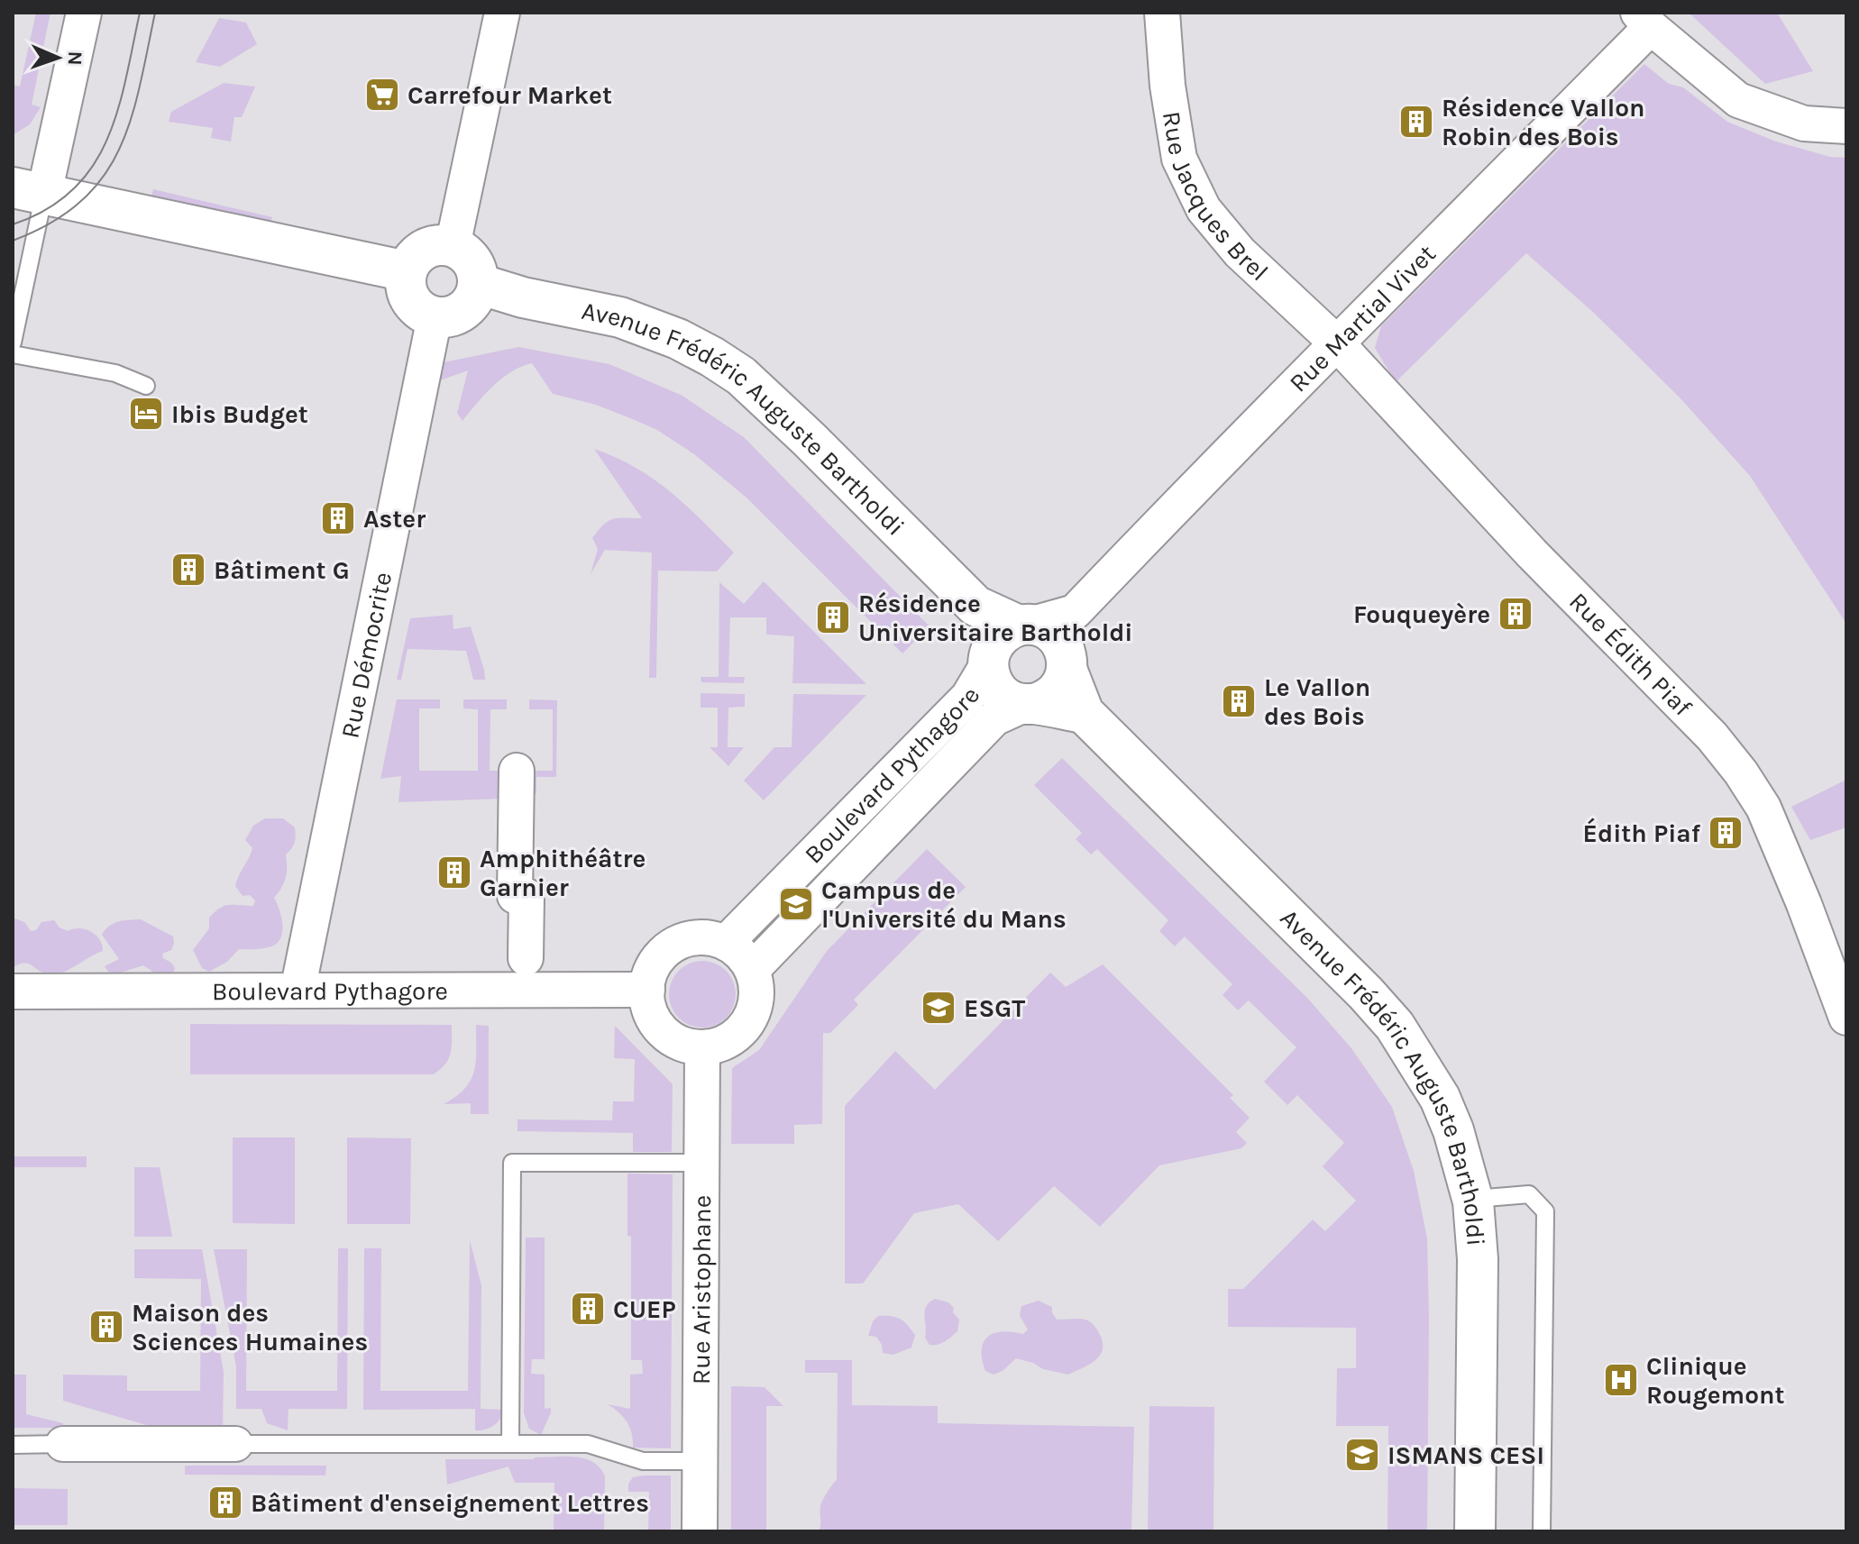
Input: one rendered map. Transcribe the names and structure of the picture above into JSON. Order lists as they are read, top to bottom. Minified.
{"streets":{"street":["Rue Jacques Brel","Rue Martial Vivet","Avenue Frédéric Auguste Bartholdi","Rue Démocrite","Rue Édith Piaf","Boulevard Pythagore","Rue Aristophane"]},"crossings":[["Rue Jacques Brel","Rue Martial Vivet"],["Rue Jacques Brel","Rue Édith Piaf"],["Rue Martial Vivet","Rue Édith Piaf"],["Avenue Frédéric Auguste Bartholdi","Rue Démocrite"],["Avenue Frédéric Auguste Bartholdi","Boulevard Pythagore"],["Rue Démocrite","Boulevard Pythagore"],["Boulevard Pythagore","Rue Aristophane"]],"places":{"supermarket":["Carrefour Market"],"building":["Résidence Vallon Robin des Bois","Aster","Bâtiment G","Fouqueyère","Résidence Universitaire Bartholdi","Le Vallon des Bois","Édith Piaf","Amphithéâtre Garnier","CUEP","Maison des Sciences Humaines","Bâtiment d'enseignement Lettres"],"hotel":["Ibis Budget"],"school or university":["Campus de l'Université du Mans","ESGT","ISMANS CESI"],"hospital":["Clinique Rougemont"]},"north":"right"}
